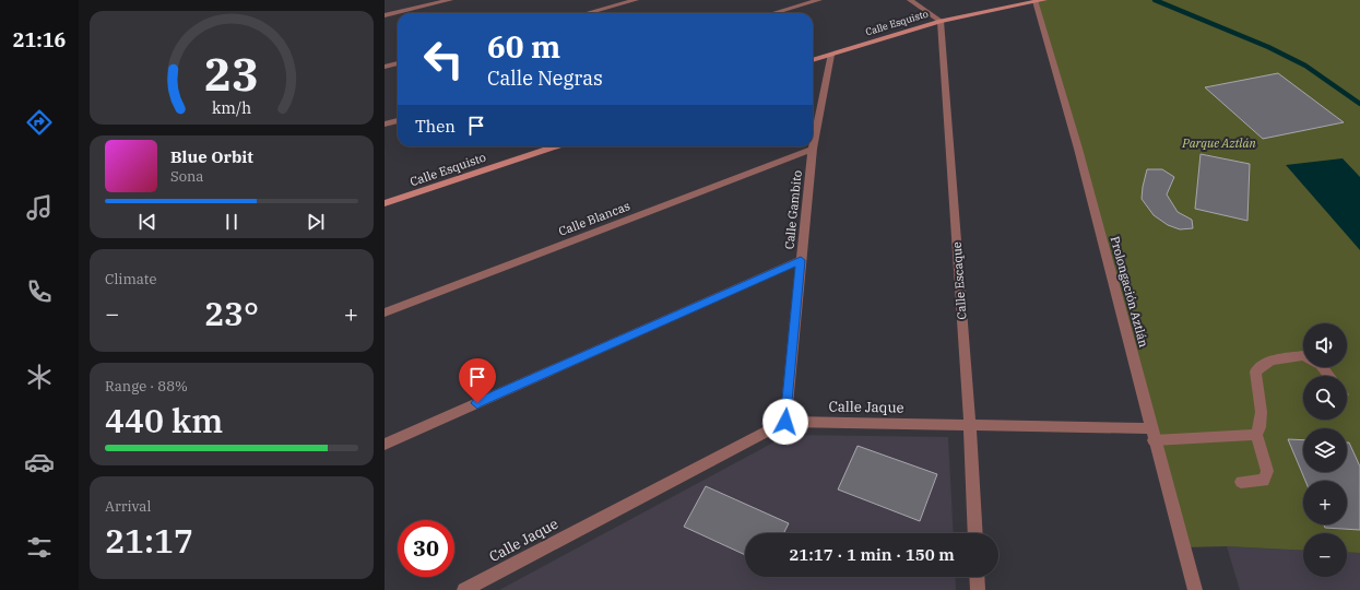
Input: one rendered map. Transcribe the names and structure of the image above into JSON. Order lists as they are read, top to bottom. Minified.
{"streets":{"street":["Calle Esquisto","Calle Gambito","Calle Blancas","Calle Escaque","Prolongación Aztlán","Calle Jaque"]},"crossings":[["Calle Esquisto","Calle Gambito"],["Calle Esquisto","Calle Escaque"],["Calle Esquisto","Prolongación Aztlán"],["Calle Gambito","Calle Blancas"],["Calle Gambito","Calle Jaque"],["Calle Escaque","Calle Jaque"],["Prolongación Aztlán","Calle Jaque"]],"parks":["Parque Aztlán"],"page":{"tabs":"21:16","turn":["60 m","Calle Negras"],"then":"Then","song":["Blue Orbit","Sona"],"tile":["Climate",["Range · 88%","440 km"],["Arrival","21:17"]],"heat":["−","23°","+"],"map_buttons":["+","−"],"limit":"30","trip":"21:17 · 1 min · 150 m","gauge":["23","km/h"]}}
